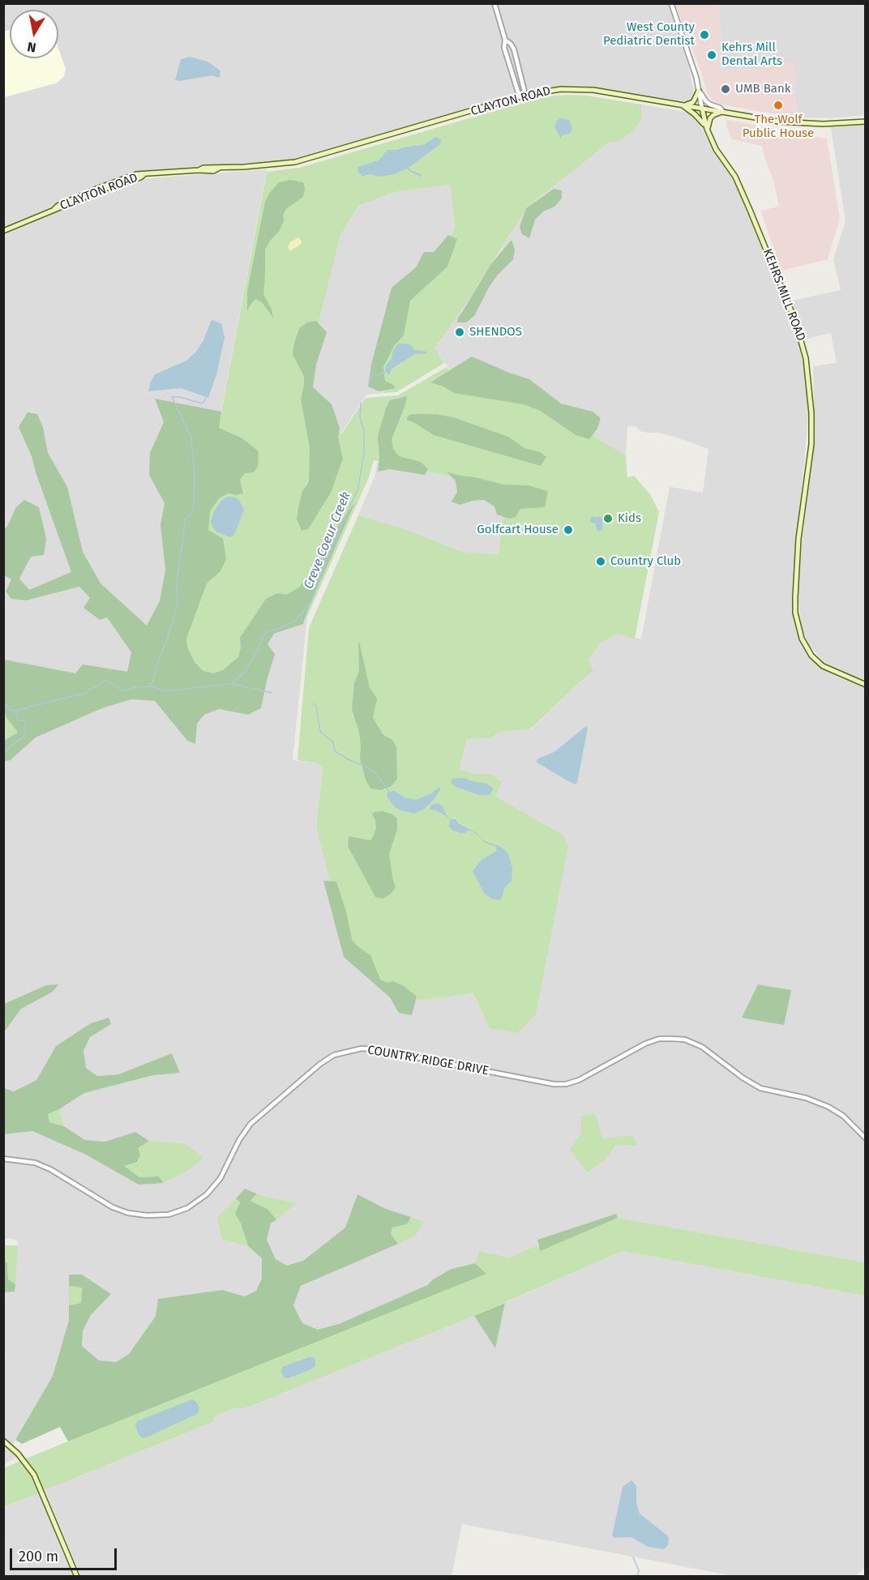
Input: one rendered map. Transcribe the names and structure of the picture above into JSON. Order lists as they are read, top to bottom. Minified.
{"streets":{"main road":["CLAYTON ROAD","KEHRS MILL ROAD"],"street":["COUNTRY RIDGE DRIVE"]},"crossings":[["CLAYTON ROAD","KEHRS MILL ROAD"]],"water":["Creve Coeur Creek"],"places":["West County Pediatric Dentist","Kehrs Mill Dental Arts","UMB Bank","The Wolf Public House","SHENDOS","Kids","Golfcart House","Country Club"],"scale_bar":"200 m","north":"bottom"}
